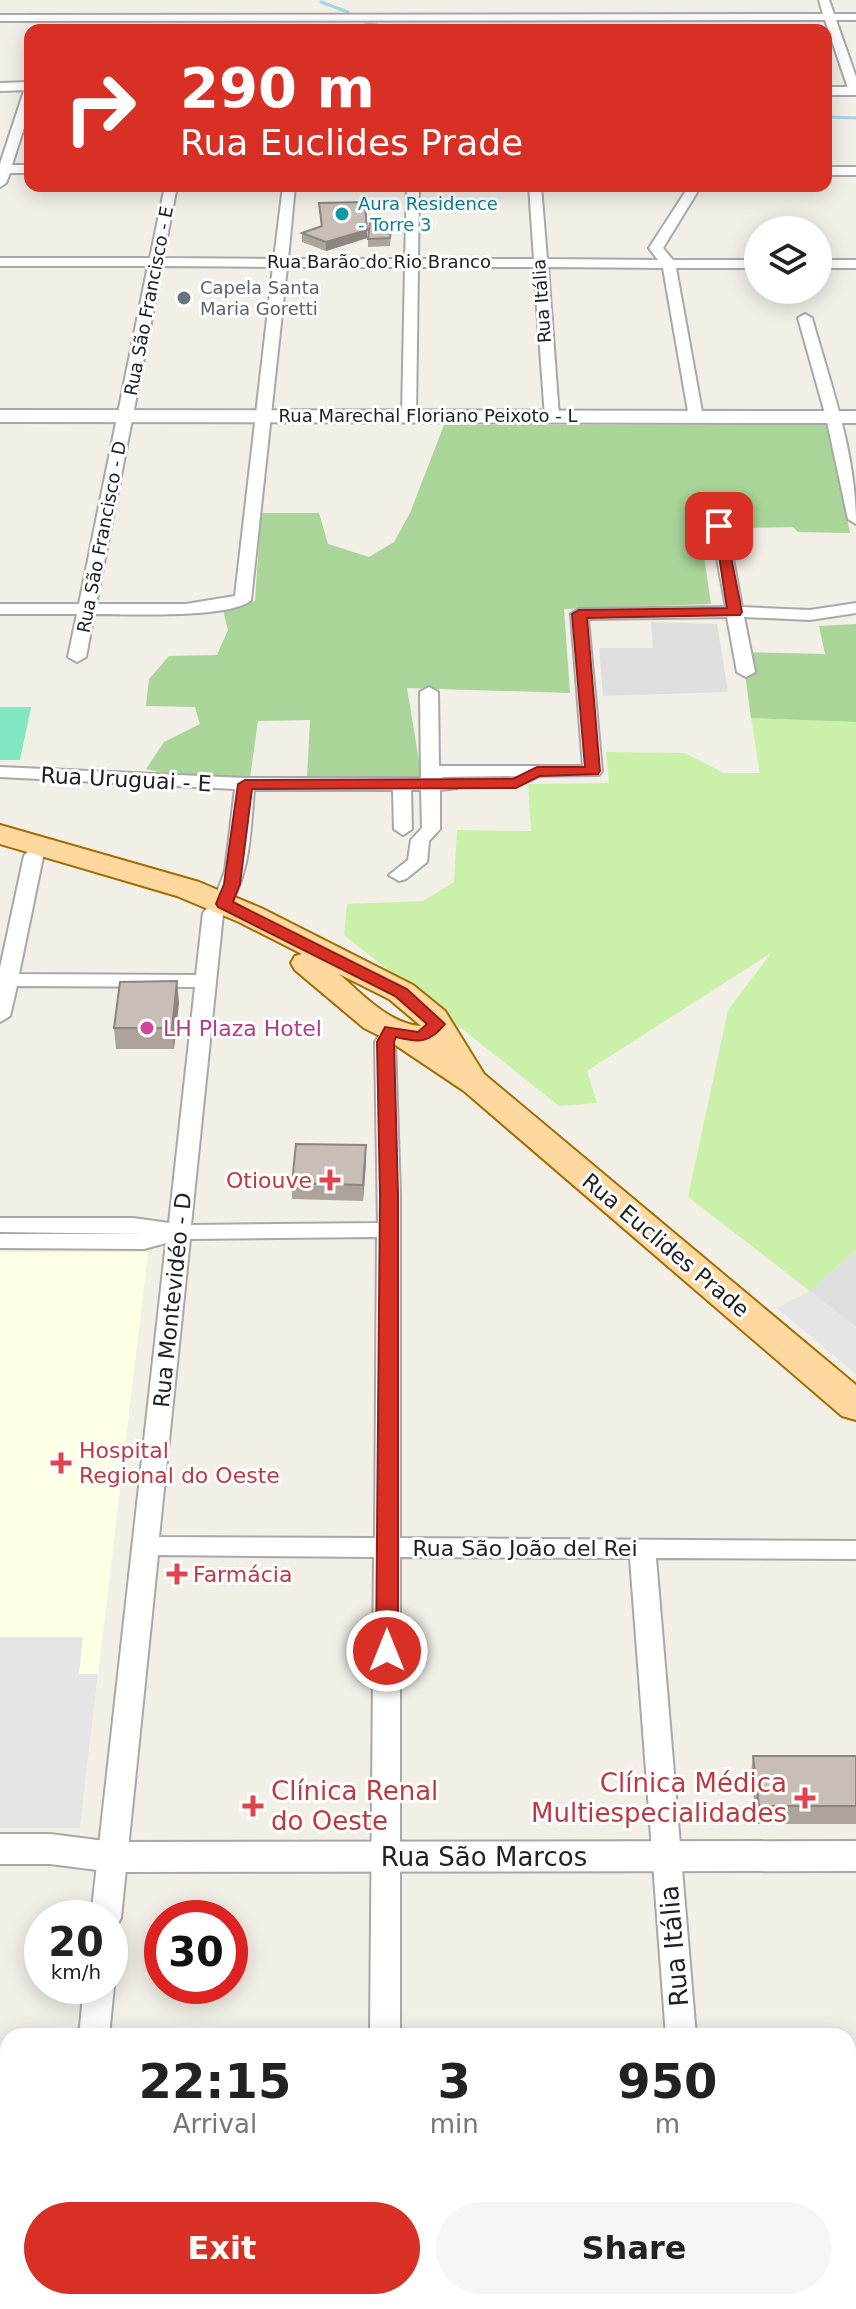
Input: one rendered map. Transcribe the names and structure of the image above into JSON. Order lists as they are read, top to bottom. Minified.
{"streets":{"main road":["Rua Euclides Prade"],"street":["Rua Barão do Rio Branco","Rua São Francisco - E","Rua Itália","Rua Marechal Floriano Peixoto - L","Rua São Francisco - D","Rua Uruguai - E","Rua Montevidéo - D","Rua São João del Rei","Rua São Marcos"]},"crossings":[["Rua Barão do Rio Branco","Rua São Francisco - E"],["Rua Barão do Rio Branco","Rua Itália"],["Rua São Francisco - E","Rua Marechal Floriano Peixoto - L"],["Rua São Francisco - E","Rua São Francisco - D"],["Rua Itália","Rua Marechal Floriano Peixoto - L"],["Rua Itália","Rua São João del Rei"],["Rua Itália","Rua São Marcos"],["Rua Marechal Floriano Peixoto - L","Rua São Francisco - D"],["Rua Uruguai - E","Rua Montevidéo - D"],["Rua Euclides Prade","Rua Montevidéo - D"],["Rua Montevidéo - D","Rua São João del Rei"],["Rua Montevidéo - D","Rua São Marcos"]],"places":{"other":["Aura Residence - Torre 3","Capela Santa Maria Goretti","LH Plaza Hotel"],"health":["Otiouve","Hospital Regional do Oeste","Farmácia","Clínica Médica Multiespecialidades","Clínica Renal do Oeste"]},"page":{"turn":["290 m","Rua Euclides Prade"],"speed":"20 km/h","limit":"30","eta":["22:15","Arrival","3","min","950","m"],"buttons":["Exit","Share"]}}
